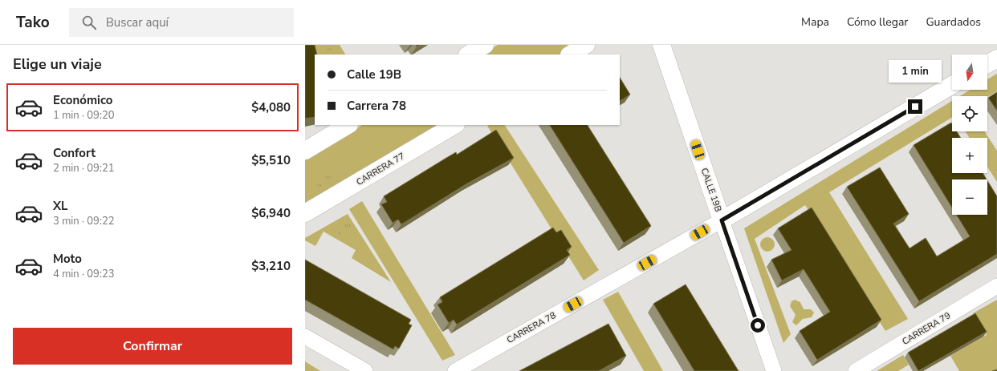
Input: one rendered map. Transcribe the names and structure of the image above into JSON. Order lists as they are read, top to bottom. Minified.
{"streets":{"street":["CARRERA 77","CALLE 19B","CARRERA 78","CARRERA 79"]},"crossings":[["CALLE 19B","CARRERA 78"]],"north":"bottom","page":{"header":"Tako","search":"Buscar aquí","nav":["Mapa","Cómo llegar","Guardados"],"heading":"Elige un viaje","map_buttons":["+","−"],"banner":["Calle 19B","Carrera 78"],"bubble":"1 min","list":[{"name":"Económico","note":"1 min · 09:20","value":"$4,080"},{"name":"Confort","note":"2 min · 09:21","value":"$5,510"},{"name":"XL","note":"3 min · 09:22","value":"$6,940"},{"name":"Moto","note":"4 min · 09:23","value":"$3,210"}],"buttons":"Confirmar"}}
